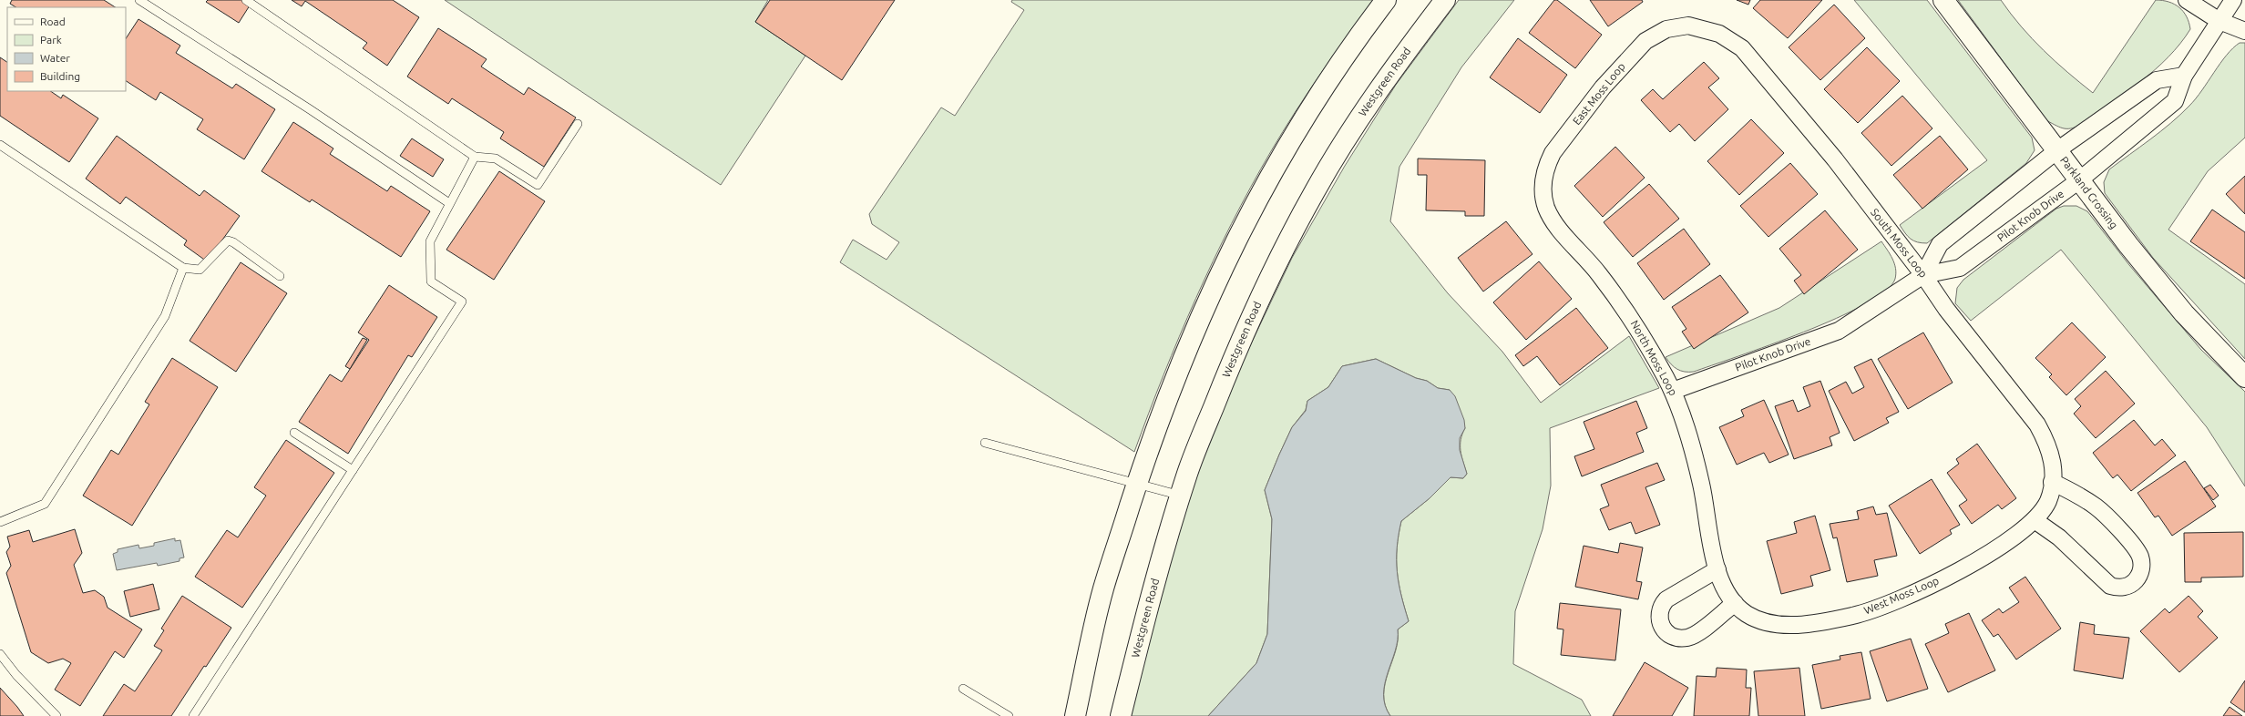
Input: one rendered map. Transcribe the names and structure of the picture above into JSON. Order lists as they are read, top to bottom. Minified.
{"streets":{"street":["Westgreen Road","East Moss Loop","Parkland Crossing","Pilot Knob Drive","South Moss Loop","North Moss Loop","West Moss Loop"]},"crossings":[["East Moss Loop","South Moss Loop"],["East Moss Loop","North Moss Loop"],["Parkland Crossing","Pilot Knob Drive"],["Pilot Knob Drive","South Moss Loop"],["Pilot Knob Drive","North Moss Loop"],["South Moss Loop","West Moss Loop"],["North Moss Loop","West Moss Loop"]],"legend":["Road","Park","Water","Building"]}
